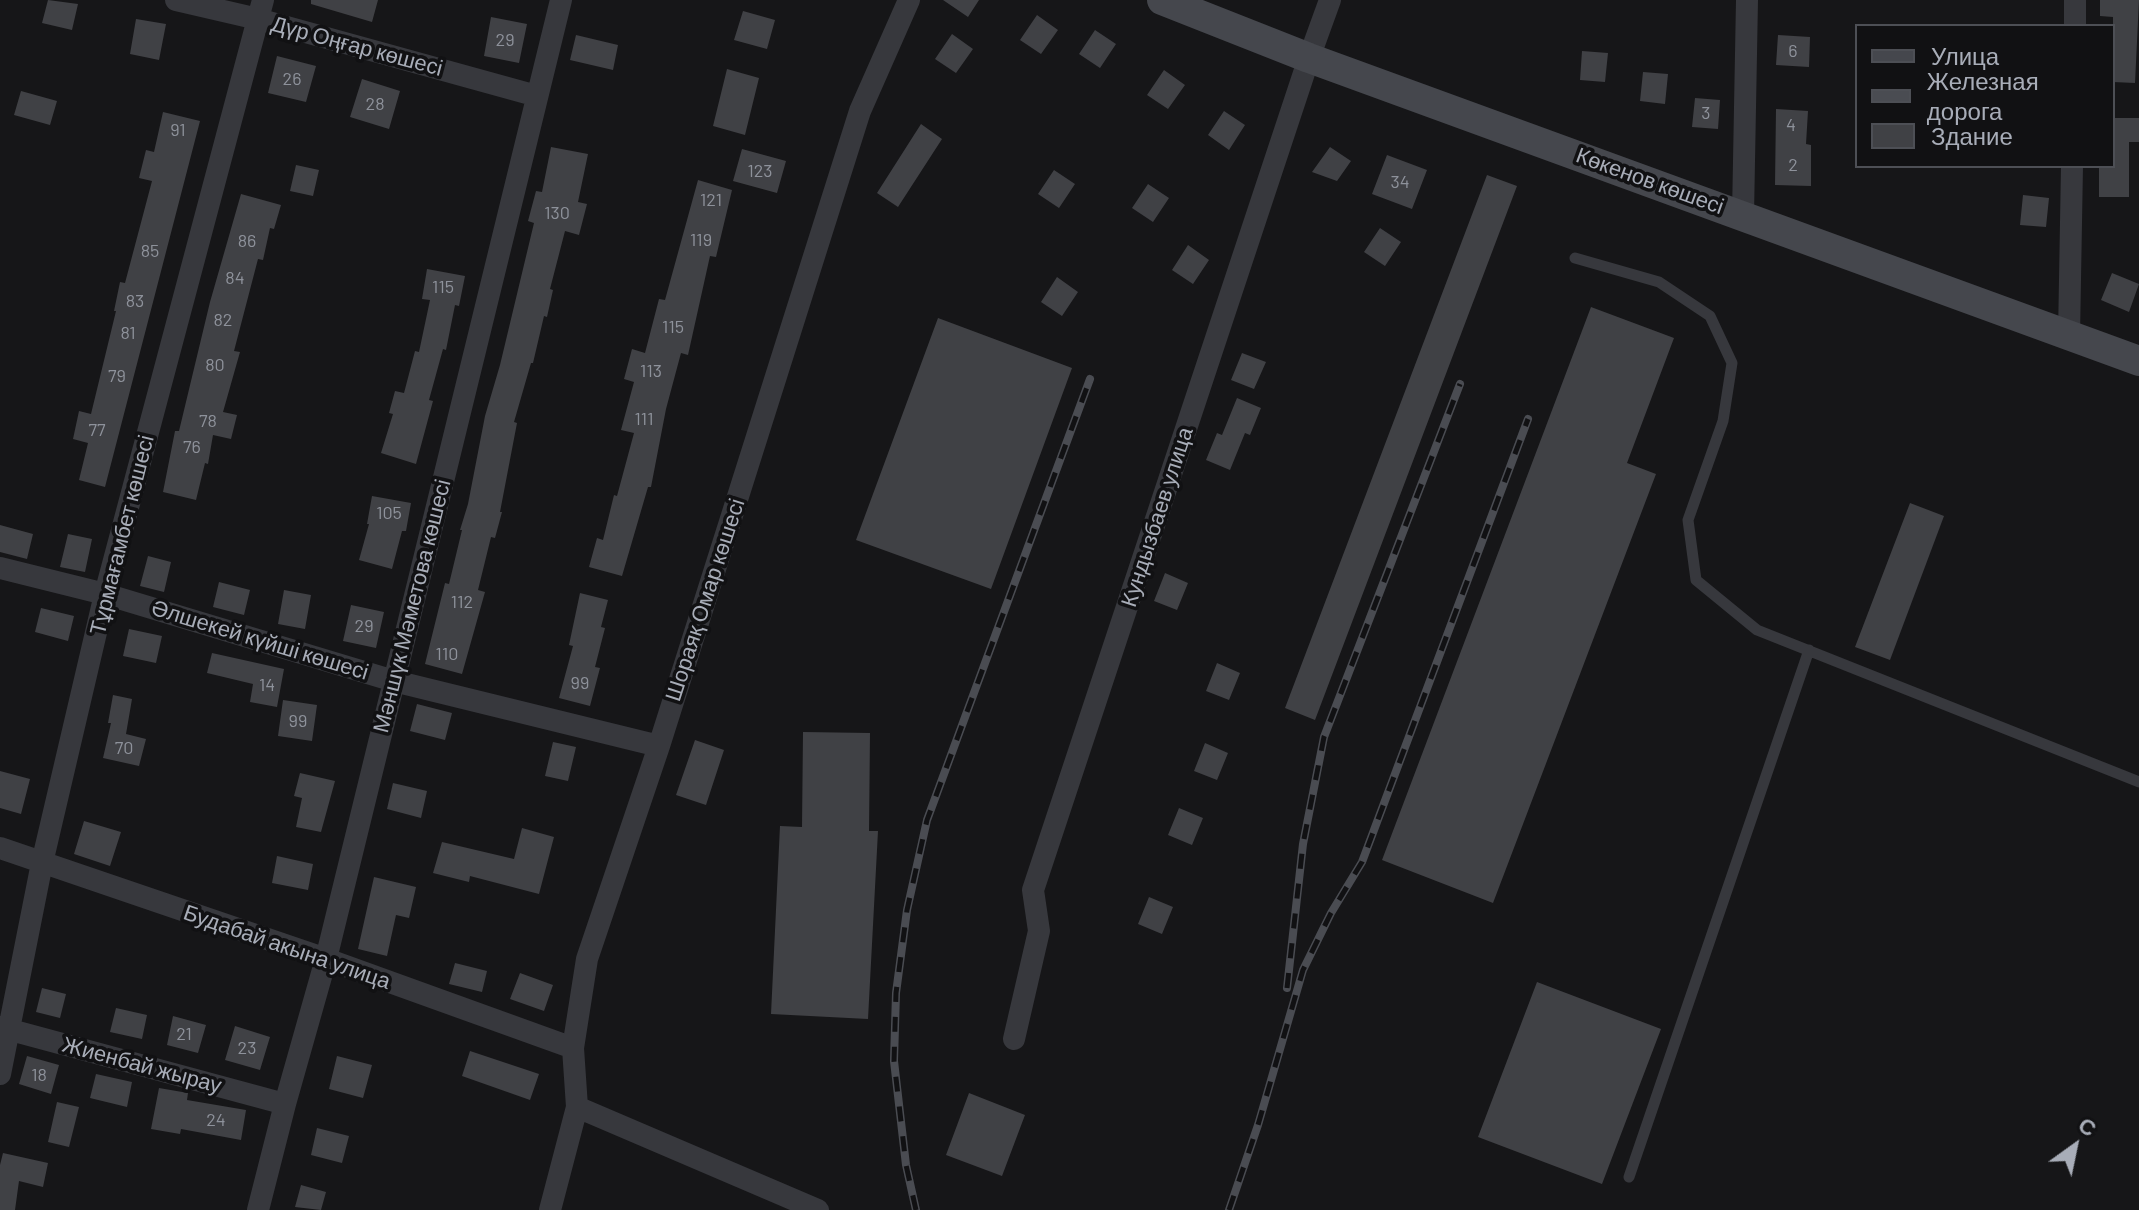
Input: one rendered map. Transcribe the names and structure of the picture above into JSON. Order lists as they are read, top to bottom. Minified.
{"streets":{"street":["Дүр Оңғар көшесі","Көкенов көшесі","Кундызбаев улица","Тұрмағамбет көшесі","Шораяқ Омар көшесі","Мәншүк Мәметова көшесі","Әлшекей күйші көшесі","Будабай акына улица","Жиенбай жырау"]},"crossings":[["Дүр Оңғар көшесі","Тұрмағамбет көшесі"],["Дүр Оңғар көшесі","Мәншүк Мәметова көшесі"],["Көкенов көшесі","Кундызбаев улица"],["Тұрмағамбет көшесі","Әлшекей күйші көшесі"],["Тұрмағамбет көшесі","Будабай акына улица"],["Тұрмағамбет көшесі","Жиенбай жырау"],["Шораяқ Омар көшесі","Әлшекей күйші көшесі"],["Шораяқ Омар көшесі","Будабай акына улица"],["Мәншүк Мәметова көшесі","Әлшекей күйші көшесі"],["Мәншүк Мәметова көшесі","Будабай акына улица"],["Мәншүк Мәметова көшесі","Жиенбай жырау"]],"house_numbers":["29","6","26","28","3","4","91","2","123","34","121","130","119","86","85","84","115","83","82","115","81","80","113","79","111","78","77","76","105","112","29","110","99","14","99","70","21","23","18","24"],"legend":["Улица","Железная дорога","Здание"],"north":"top right"}
